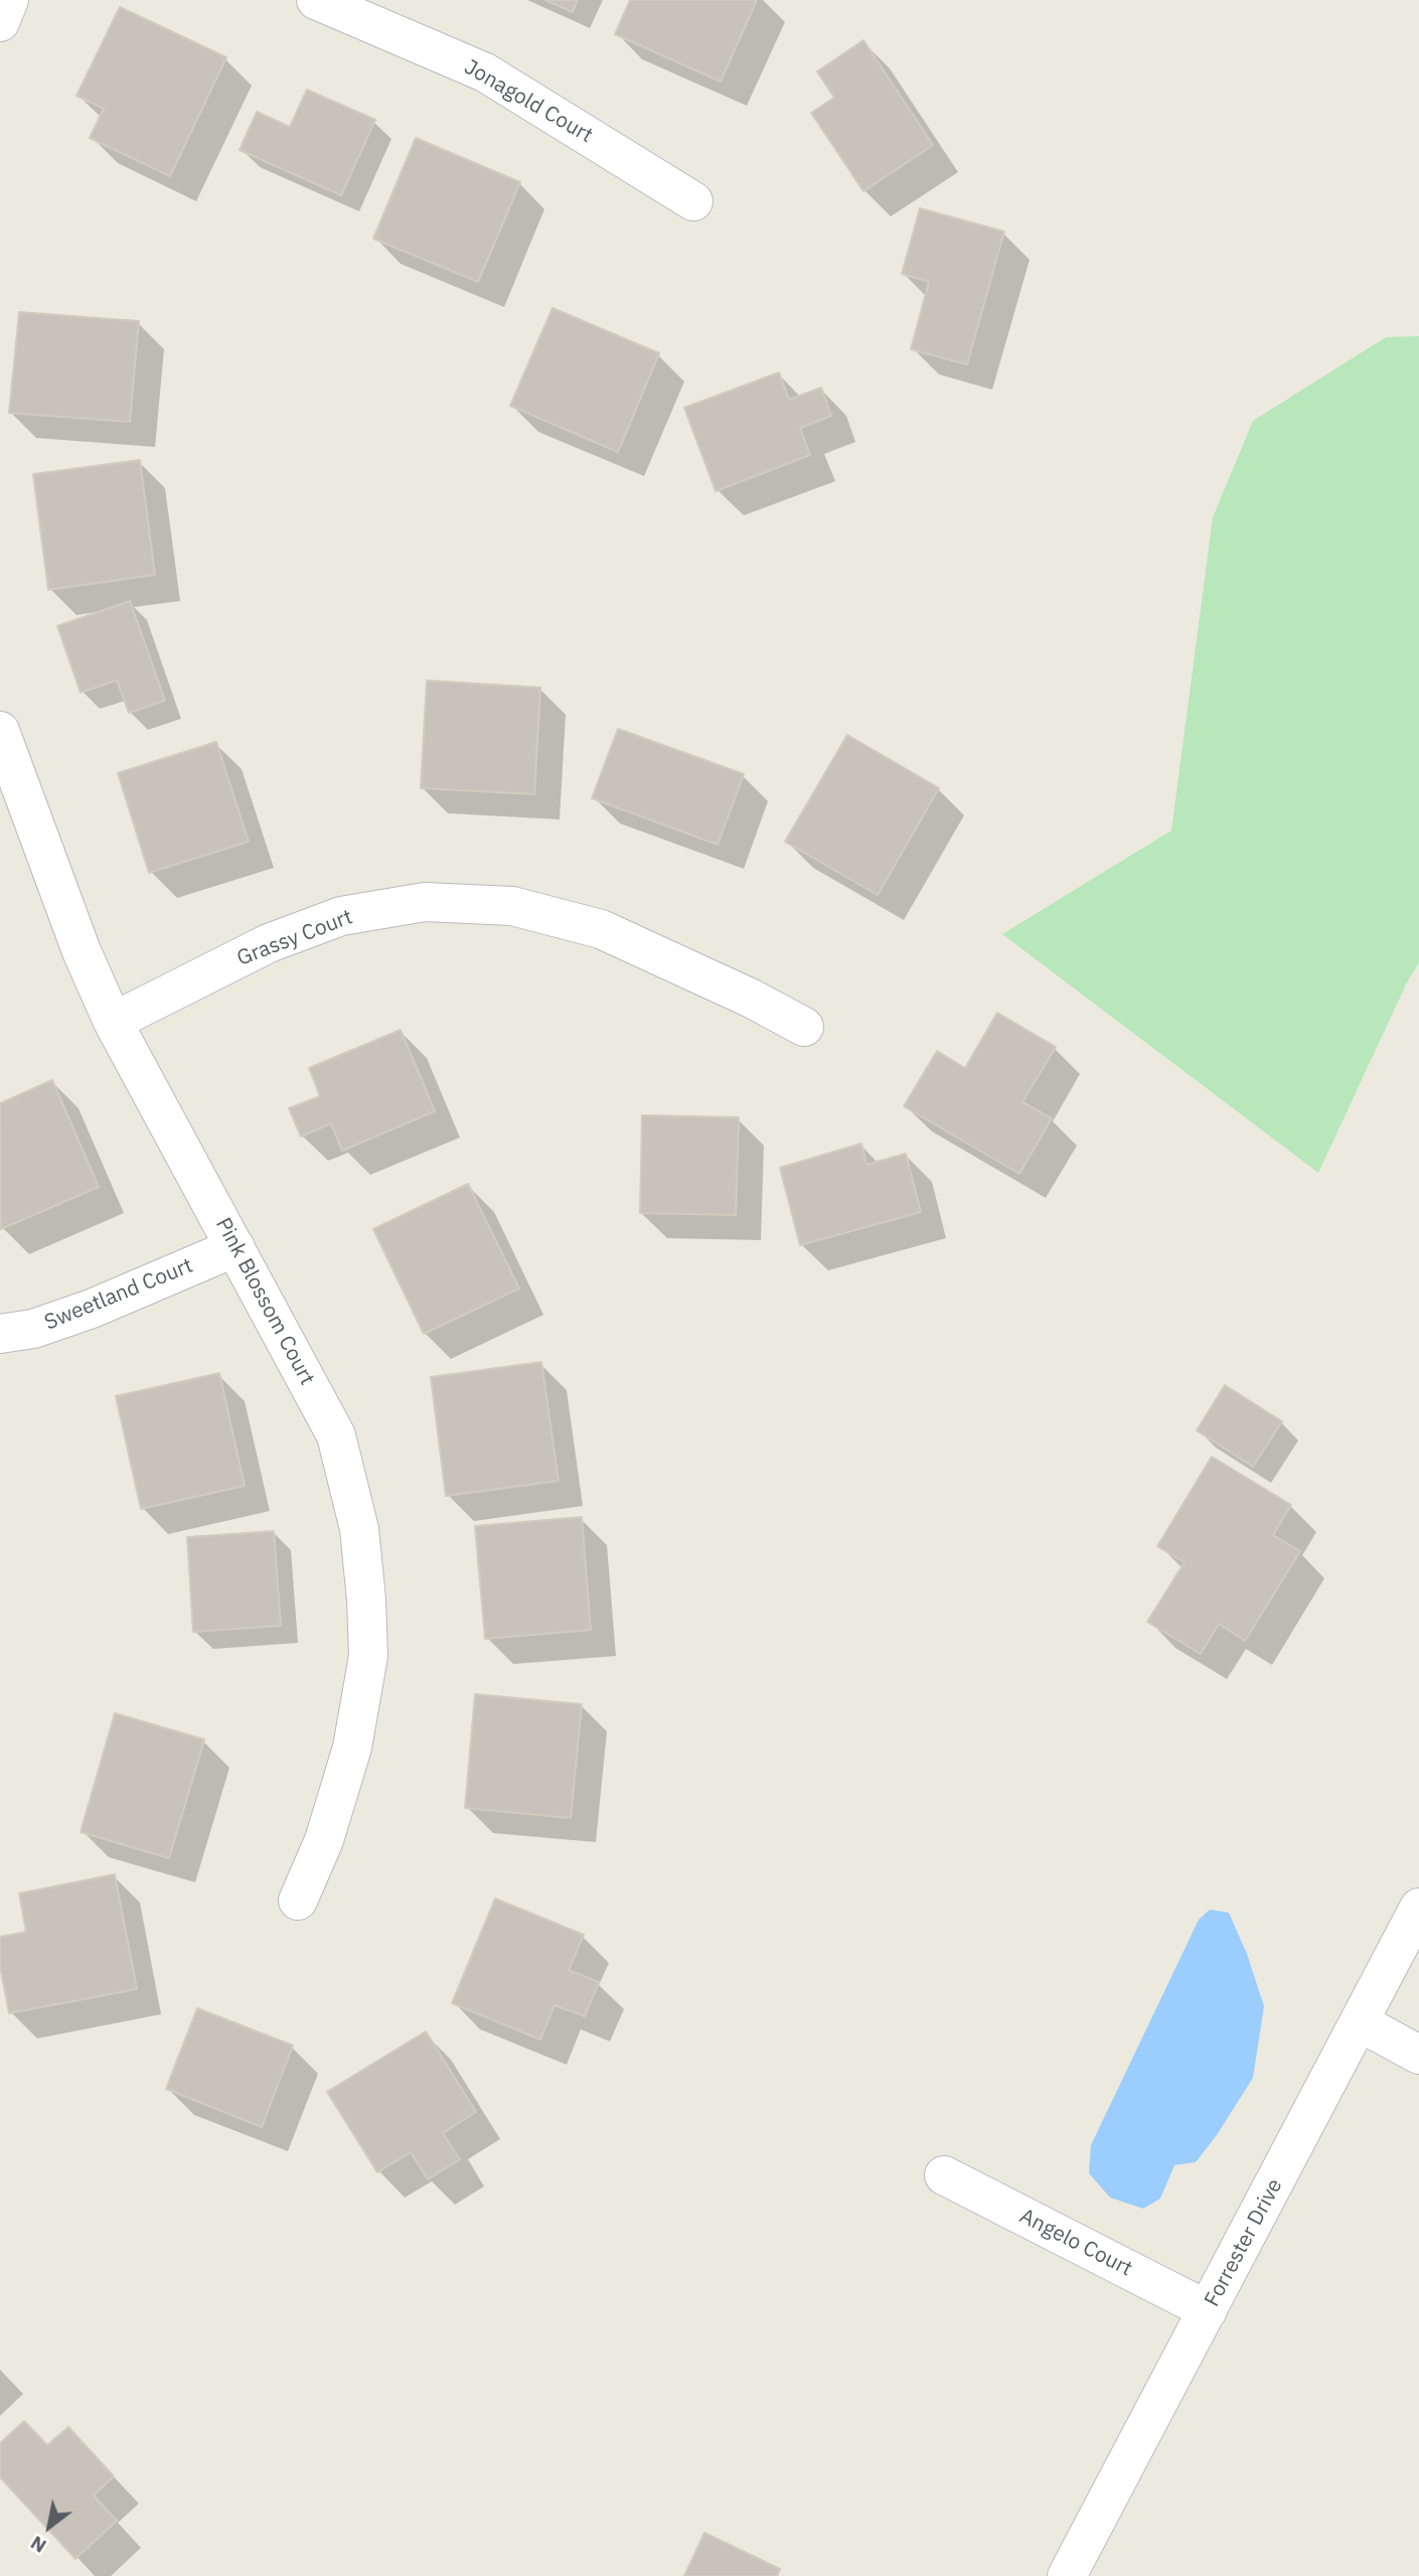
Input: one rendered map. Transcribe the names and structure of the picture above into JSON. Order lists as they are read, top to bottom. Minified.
{"streets":{"street":["Jonagold Court","Grassy Court","Sweetland Court","Pink Blossom Court","Angelo Court","Forrester Drive"]},"crossings":[["Grassy Court","Pink Blossom Court"],["Sweetland Court","Pink Blossom Court"],["Angelo Court","Forrester Drive"]],"north":"bottom left"}
